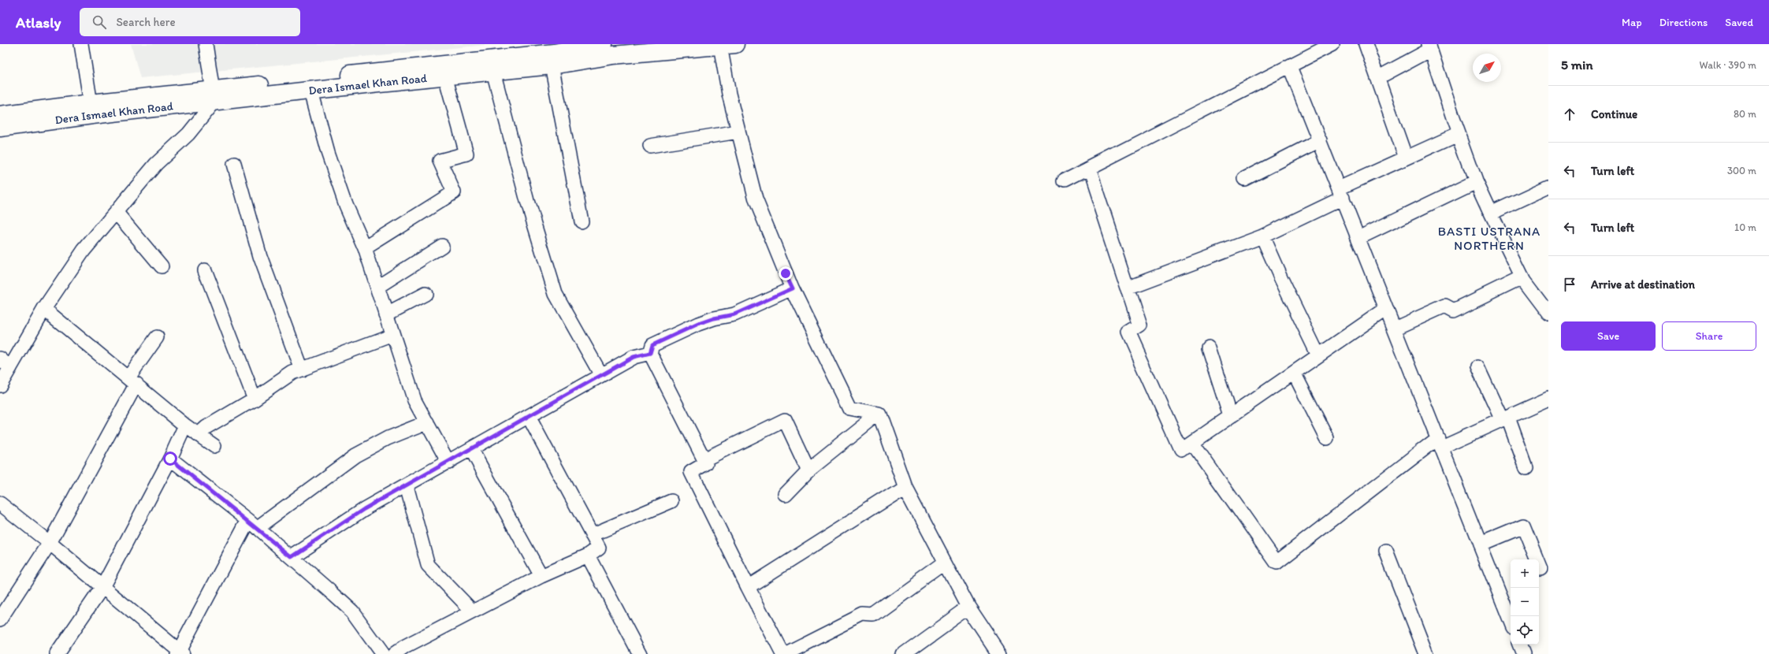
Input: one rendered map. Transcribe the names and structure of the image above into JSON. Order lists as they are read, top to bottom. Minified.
{"streets":{"highway":["Dera Ismael Khan Road"]},"districts":["BASTI USTRANA NORTHERN"],"north":"top right","page":{"header":"Atlasly","search":"Search here","nav":["Map","Directions","Saved"],"heading":["5 min","Walk · 390 m"],"list":[["Continue","80 m"],["Turn left","300 m"],["Turn left","10 m"],"Arrive at destination"],"buttons":["Save","Share"],"map_buttons":["+","−"]}}
